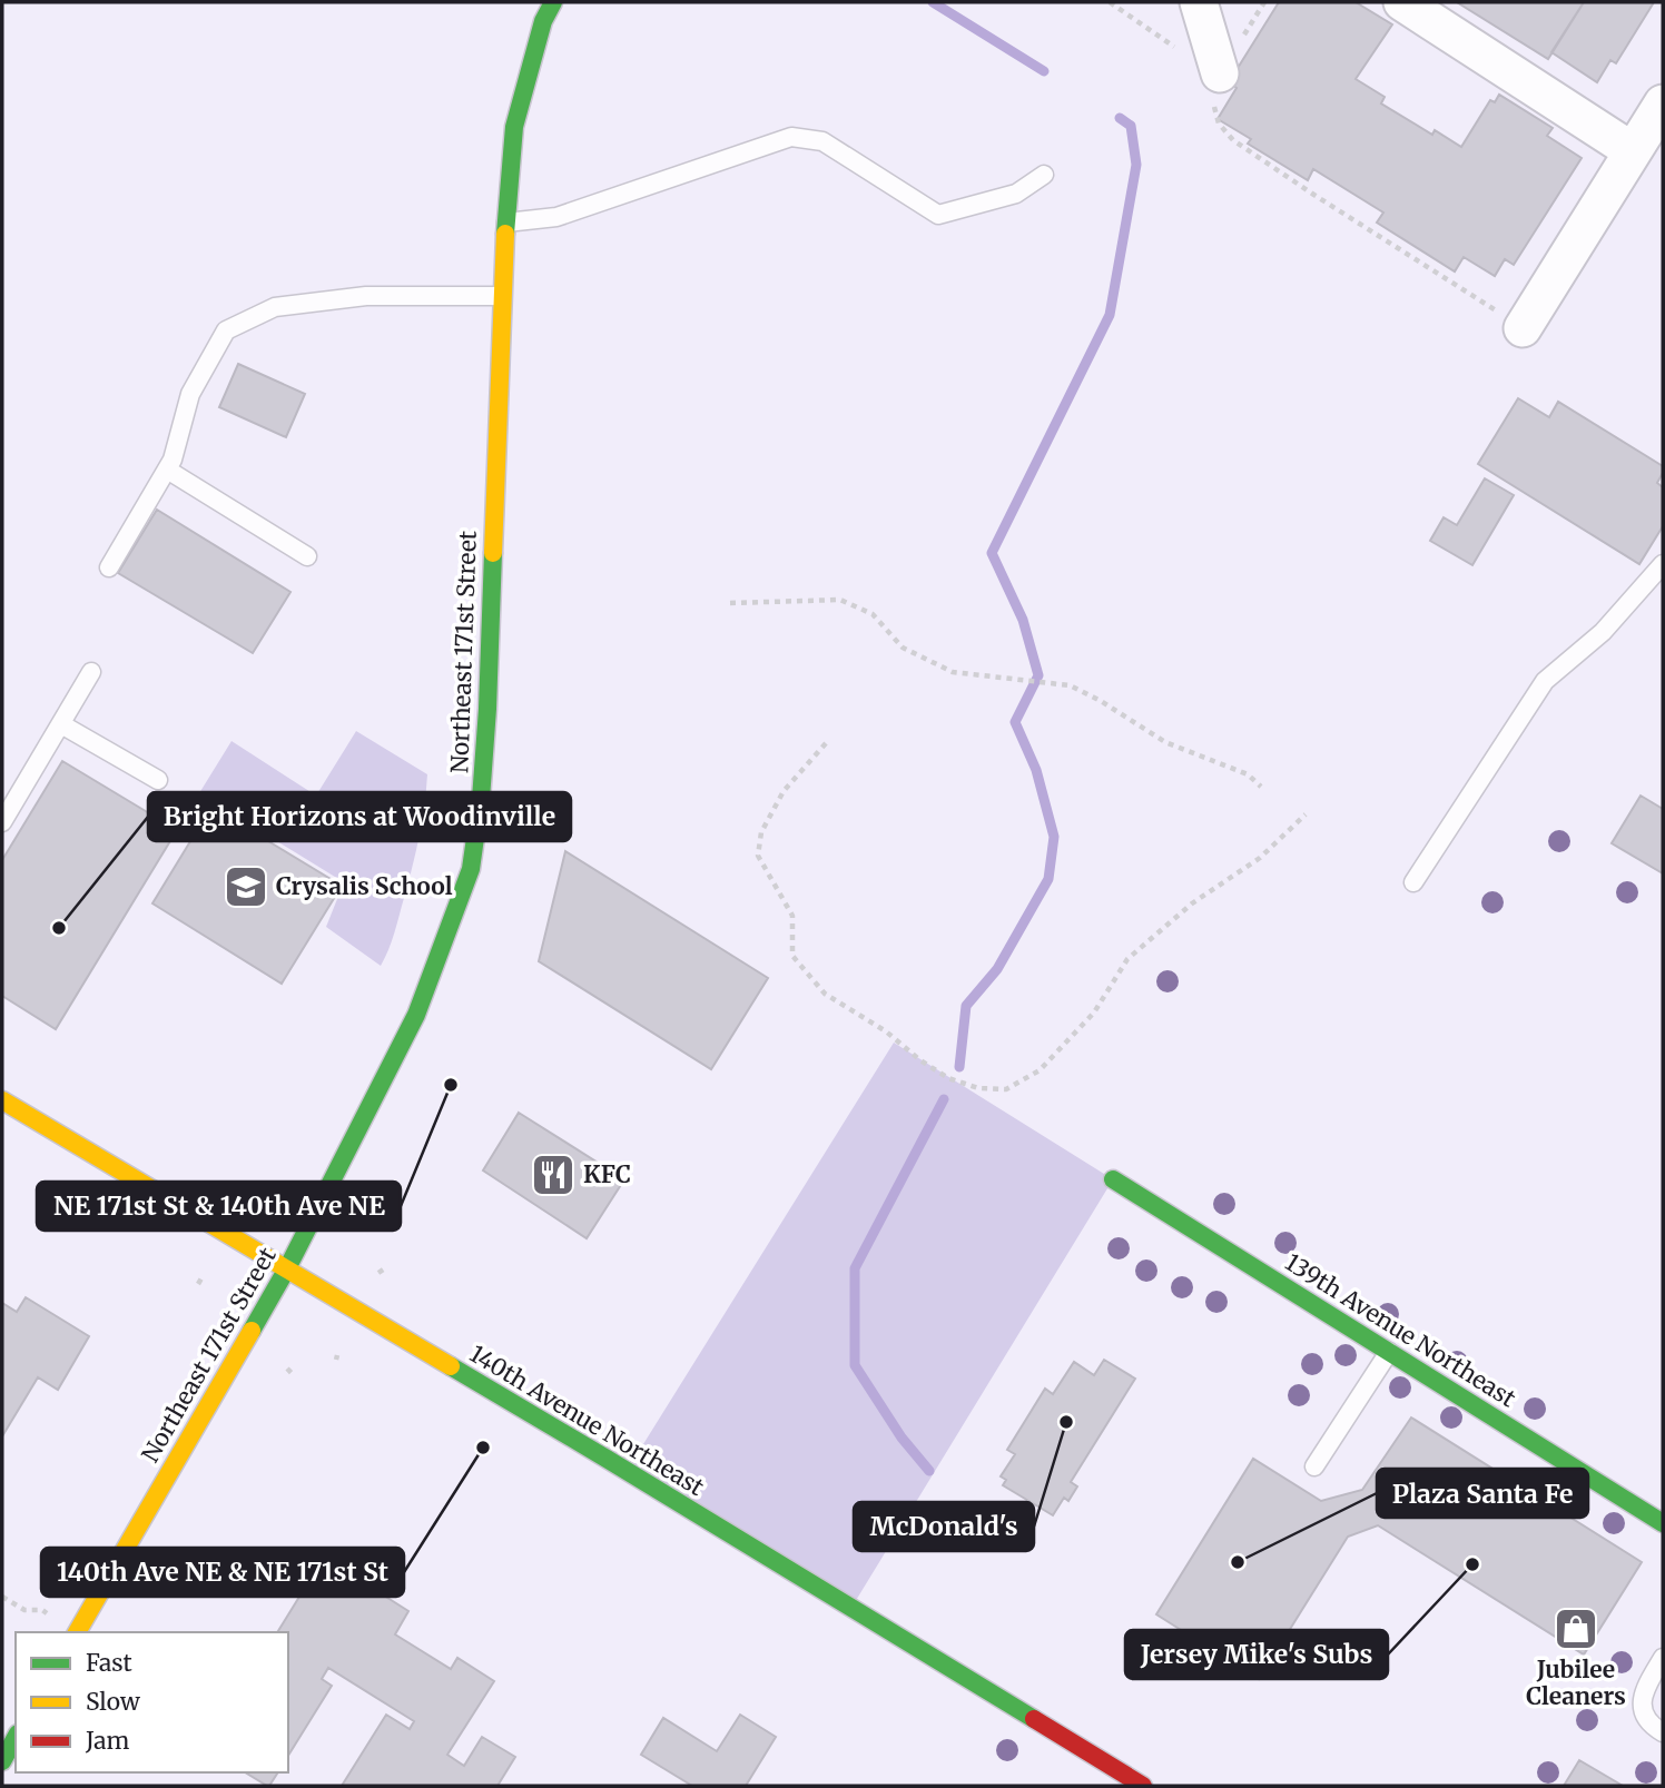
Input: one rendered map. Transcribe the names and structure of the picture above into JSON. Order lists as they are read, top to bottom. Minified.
{"streets":{"main road":["Northeast 171st Street","139th Avenue Northeast","140th Avenue Northeast"]},"crossings":[["Northeast 171st Street","140th Avenue Northeast"]],"places":{"school or university":["Crysalis School"],"other":["Bright Horizons at Woodinville","NE 171st St & 140th Ave NE","McDonald's","140th Ave NE & NE 171st St","Plaza Santa Fe","Jersey Mike's Subs"],"restaurant":["KFC"],"shop":["Jubilee Cleaners"]},"legend":["Fast","Slow","Jam"]}
